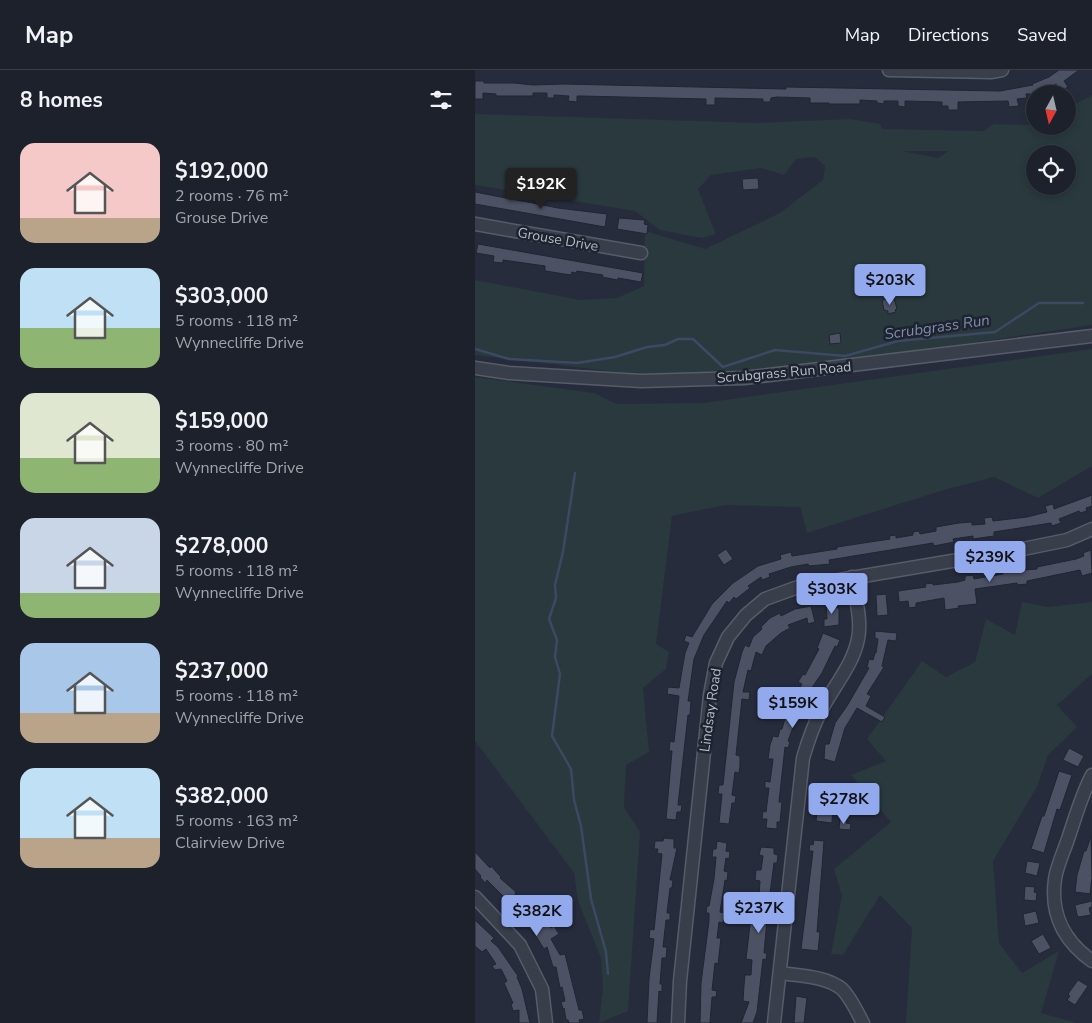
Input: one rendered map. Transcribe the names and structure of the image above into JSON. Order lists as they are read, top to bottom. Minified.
{"streets":{"street":["Grouse Drive","Scrubgrass Run Road","Lindsay Road"]},"water":["Scrubgrass Run"],"north":"bottom","page":{"header":"Map","nav":["Map","Directions","Saved"],"heading":"8 homes","list":[{"name":"$192,000","note":"2 rooms · 76 m² · Grouse Drive"},{"name":"$303,000","note":"5 rooms · 118 m² · Wynnecliffe Drive"},{"name":"$159,000","note":"3 rooms · 80 m² · Wynnecliffe Drive"},{"name":"$278,000","note":"5 rooms · 118 m² · Wynnecliffe Drive"},{"name":"$237,000","note":"5 rooms · 118 m² · Wynnecliffe Drive"},{"name":"$382,000","note":"5 rooms · 163 m² · Clairview Drive"}],"price":["$192K","$203K","$239K","$303K","$159K","$278K","$237K","$382K"]}}
